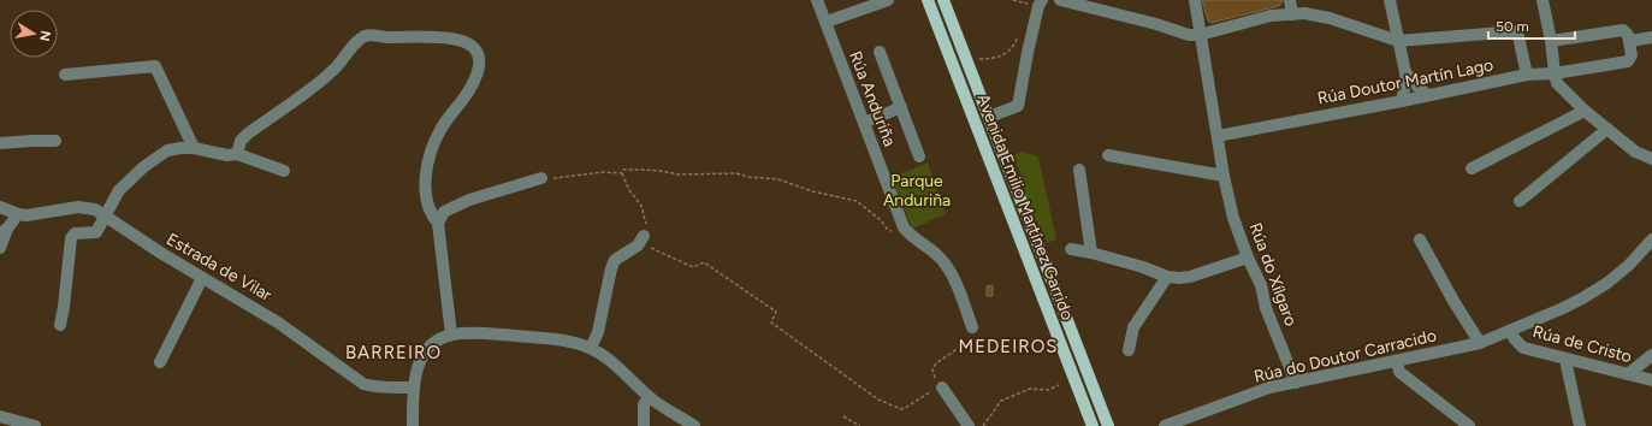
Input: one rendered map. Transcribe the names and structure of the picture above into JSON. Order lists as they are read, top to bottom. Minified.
{"streets":{"main road":["Avenida Emilio Martínez Garrido"],"street":["Rúa Doutor Martín Lago","Rúa Anduriña","Estrada de Vilar","Rúa do Xílgaro","Rúa de Cristo","Rúa do Doutor Carracido"]},"crossings":[["Rúa Doutor Martín Lago","Rúa do Xílgaro"],["Rúa do Xílgaro","Rúa do Doutor Carracido"],["Rúa de Cristo","Rúa do Doutor Carracido"]],"districts":["MEDEIROS","BARREIRO"],"parks":["Parque Anduriña"],"scale_bar":"50 m","north":"right"}
